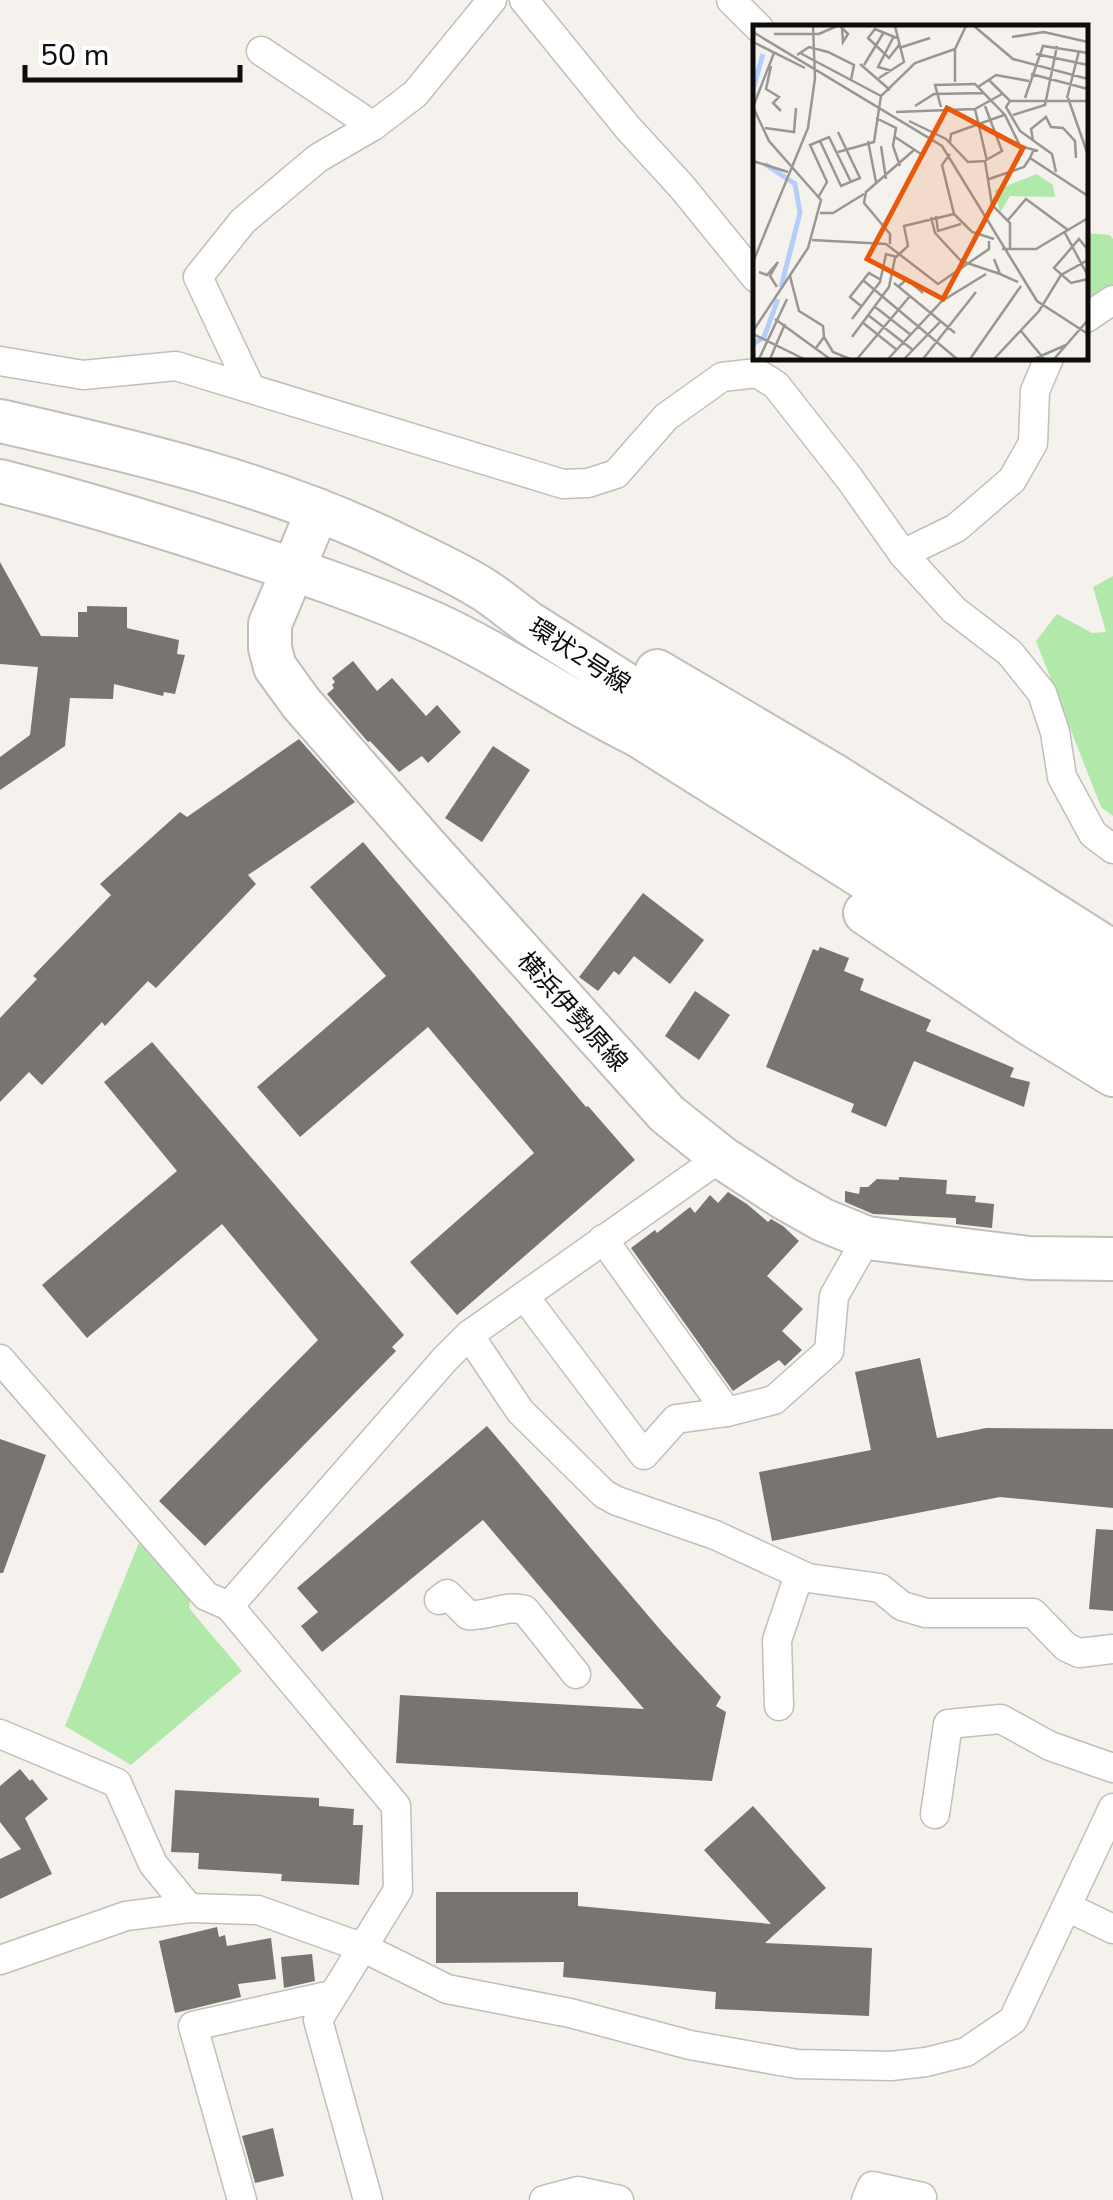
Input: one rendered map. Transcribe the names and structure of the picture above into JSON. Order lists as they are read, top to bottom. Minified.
{"streets":{"main road":["環状2号線","横浜伊勢原線"]},"crossings":[["環状2号線","横浜伊勢原線"]],"scale_bar":"50 m"}
